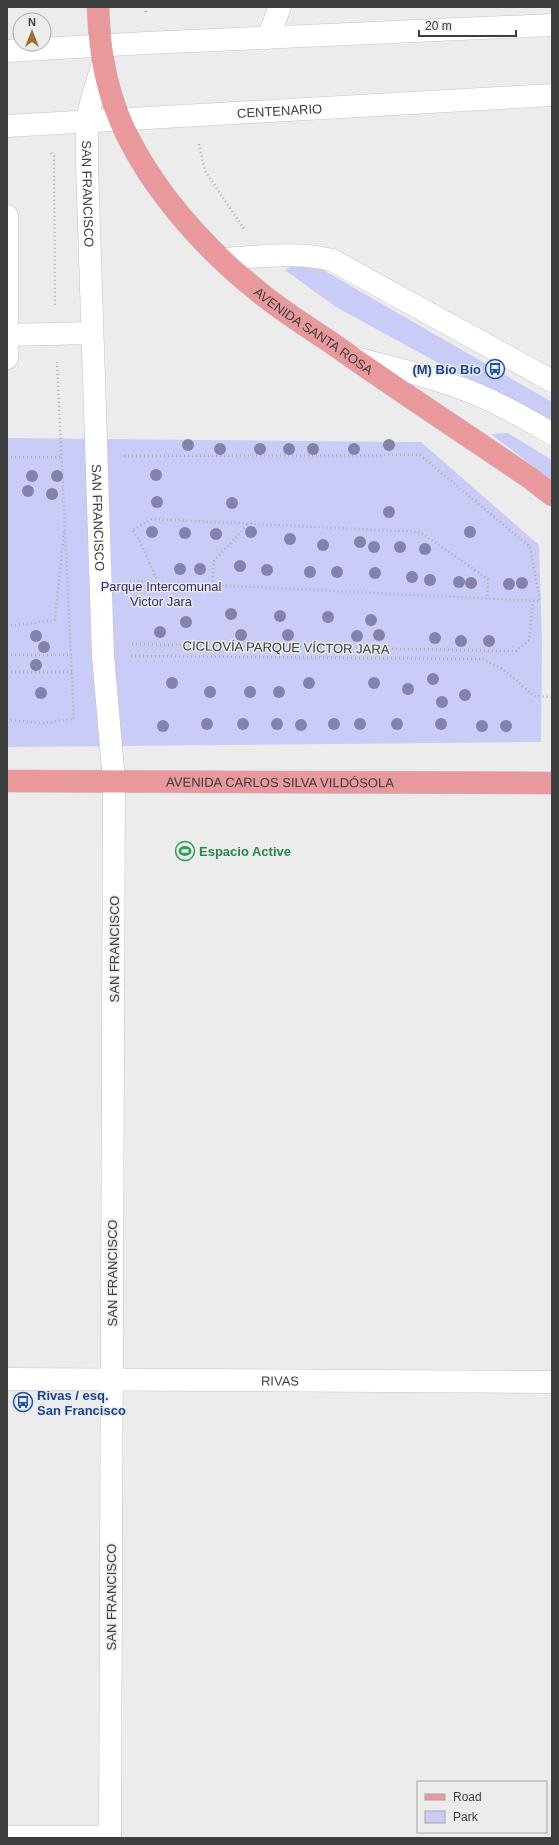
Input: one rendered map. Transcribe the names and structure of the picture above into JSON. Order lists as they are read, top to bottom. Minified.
{"streets":{"main road":["SAN FRANCISCO","AVENIDA SANTA ROSA","AVENIDA CARLOS SILVA VILDÓSOLA"],"street":["CENTENARIO","RIVAS"],"path":["CICLOVÍA PARQUE VÍCTOR JARA"]},"crossings":[["CENTENARIO","SAN FRANCISCO"],["CENTENARIO","AVENIDA SANTA ROSA"],["SAN FRANCISCO","AVENIDA SANTA ROSA"],["SAN FRANCISCO","CICLOVÍA PARQUE VÍCTOR JARA"],["SAN FRANCISCO","AVENIDA CARLOS SILVA VILDÓSOLA"],["SAN FRANCISCO","RIVAS"]],"parks":["Parque Intercomunal Victor Jara"],"places":{"bus stop":["(M) Bío Bío","Rivas / esq. San Francisco"],"sports":["Espacio Active"]},"legend":["Road","Park"],"scale_bar":"20 m","north":"top"}
